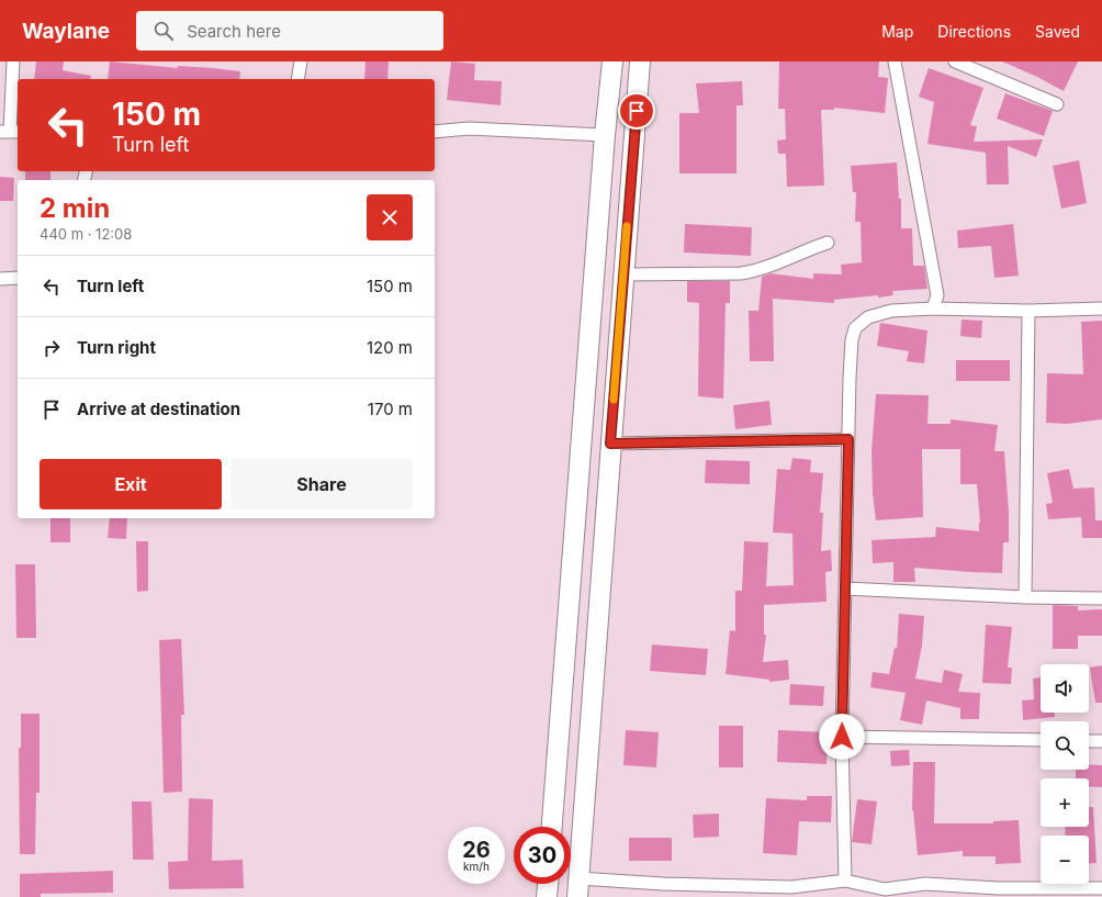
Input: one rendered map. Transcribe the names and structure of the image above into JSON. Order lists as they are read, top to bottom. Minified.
{"page":{"header":"Waylane","search":"Search here","nav":["Map","Directions","Saved"],"turn":["150 m","Turn left"],"heading":["2 min","440 m · 12:08"],"list":[{"name":"Turn left","value":"150 m"},{"name":"Turn right","value":"120 m"},{"name":"Arrive at destination","value":"170 m"}],"buttons":["Exit","Share"],"map_buttons":["+","−"],"speed":"26 km/h","limit":"30"}}
